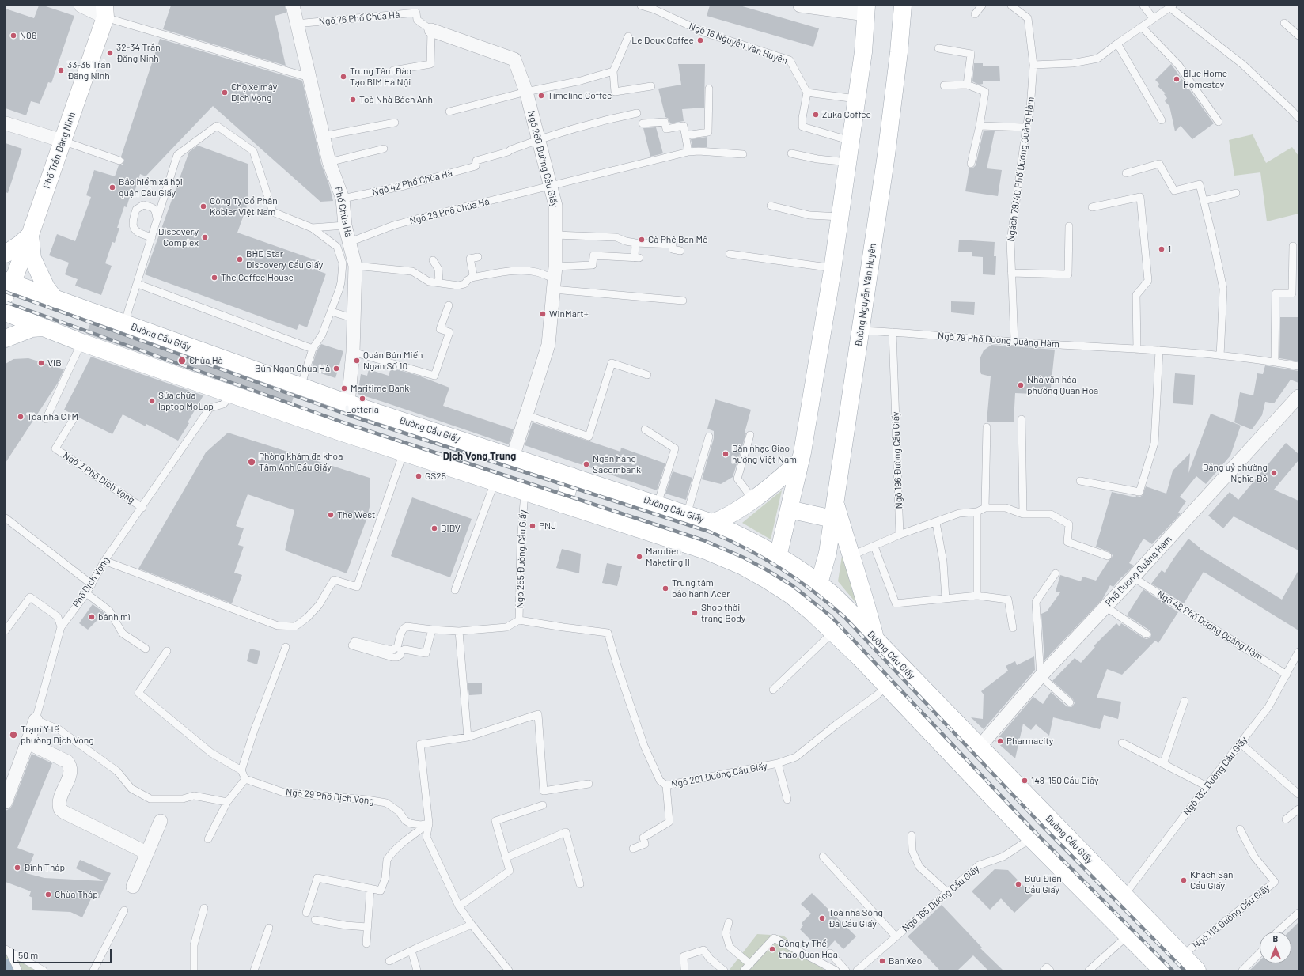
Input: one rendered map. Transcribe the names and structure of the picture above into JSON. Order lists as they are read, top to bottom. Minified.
{"streets":{"main road":["Phố Trần Đăng Ninh","Đường Nguyễn Văn Huyên","Đường Cầu Giấy"],"street":["Ngõ 260 Đường Cầu Giấy","Phố Chùa Hà","Phố Dương Quảng Hàm","Phố Dịch Vọng"],"lane":["Ngõ 76 Phố Chùa Hà","Ngõ 16 Nguyễn Văn Huyên","Ngách 79/40 Phố Dương Quảng Hàm","Ngõ 42 Phố Chùa Hà","Ngõ 28 Phố Chùa Hà","Ngõ 79 Phố Dương Quảng Hàm","Ngõ 196 Đường Cầu Giấy","Ngõ 2 Phố Dịch Vọng","Ngõ 255 Đường Cầu Giấy","Ngõ 48 Phố Dương Quảng Hàm","Ngõ 201 Đường Cầu Giấy","Ngõ 132 Đường Cầu Giấy","Ngõ 29 Phố Dịch Vọng","Ngõ 165 Đường Cầu Giấy","Ngõ 118 Đường Cầu Giấy"]},"crossings":[["Ngõ 76 Phố Chùa Hà","Ngõ 260 Đường Cầu Giấy"],["Ngõ 76 Phố Chùa Hà","Phố Chùa Hà"],["Phố Trần Đăng Ninh","Đường Cầu Giấy"],["Ngõ 260 Đường Cầu Giấy","Ngõ 42 Phố Chùa Hà"],["Ngõ 260 Đường Cầu Giấy","Ngõ 28 Phố Chùa Hà"],["Ngõ 260 Đường Cầu Giấy","Đường Cầu Giấy"],["Ngách 79/40 Phố Dương Quảng Hàm","Ngõ 79 Phố Dương Quảng Hàm"],["Ngõ 42 Phố Chùa Hà","Phố Chùa Hà"],["Ngõ 28 Phố Chùa Hà","Phố Chùa Hà"],["Phố Chùa Hà","Đường Cầu Giấy"],["Đường Nguyễn Văn Huyên","Đường Cầu Giấy"],["Đường Nguyễn Văn Huyên","Ngõ 79 Phố Dương Quảng Hàm"],["Đường Cầu Giấy","Phố Dương Quảng Hàm"],["Đường Cầu Giấy","Ngõ 132 Đường Cầu Giấy"],["Đường Cầu Giấy","Ngõ 118 Đường Cầu Giấy"],["Ngõ 79 Phố Dương Quảng Hàm","Ngõ 196 Đường Cầu Giấy"],["Ngõ 2 Phố Dịch Vọng","Phố Dịch Vọng"],["Ngõ 255 Đường Cầu Giấy","Ngõ 201 Đường Cầu Giấy"],["Phố Dương Quảng Hàm","Ngõ 48 Phố Dương Quảng Hàm"],["Ngõ 48 Phố Dương Quảng Hàm","Ngõ 132 Đường Cầu Giấy"]],"districts":["Dịch Vọng Trung"],"places":["N06","Le Doux Coffee","32-34 Trần Đăng Ninh","33-35 Trần Đăng Ninh","Trung Tâm Đào Tạo BIM Hà Nội","Blue Home Homestay","Chợ xe máy Dịch Vọng","Timeline Coffee","Toà Nhà Bách Anh","Zuka Coffee","Bảo hiểm xã hội quận Cầu Giấy","Công Ty Cổ Phần Kobler Việt Nam","Discovery Complex","Cà Phê Ban Mê","1","BHD Star Discovery Cầu Giấy","The Coffee House","WinMart+","Chùa Hà","Quán Bún Miến Ngan Số 10","VIB","Bún Ngan Chùa Hà","Nhà văn hóa phường Quan Hoa","Maritime Bank","Lotteria","Sửa chữa laptop MoLap","Tòa nhà CTM","Dàn nhạc Giao hưởng Việt Nam","Phòng khám đa khoa Tâm Anh Cầu Giấy","Ngân hàng Sacombank","Đảng uỷ phường Nghĩa Đô","GS25","The West","PNJ","BIDV","Maruben Maketing II","Trung tâm bảo hành Acer","Shop thời trang Body","bánh mì","Trạm Y tế phường Dịch Vọng","Pharmacity","148-150 Cầu Giấy","Đình Tháp","Khách Sạn Cầu Giấy","Bưu Điện Cầu Giấy","Chùa Tháp","Toà nhà Sông Đà Cầu Giấy","Công ty Thể thao Quan Hoa","Ban Xeo"],"scale_bar":"50 m","north":"top"}
